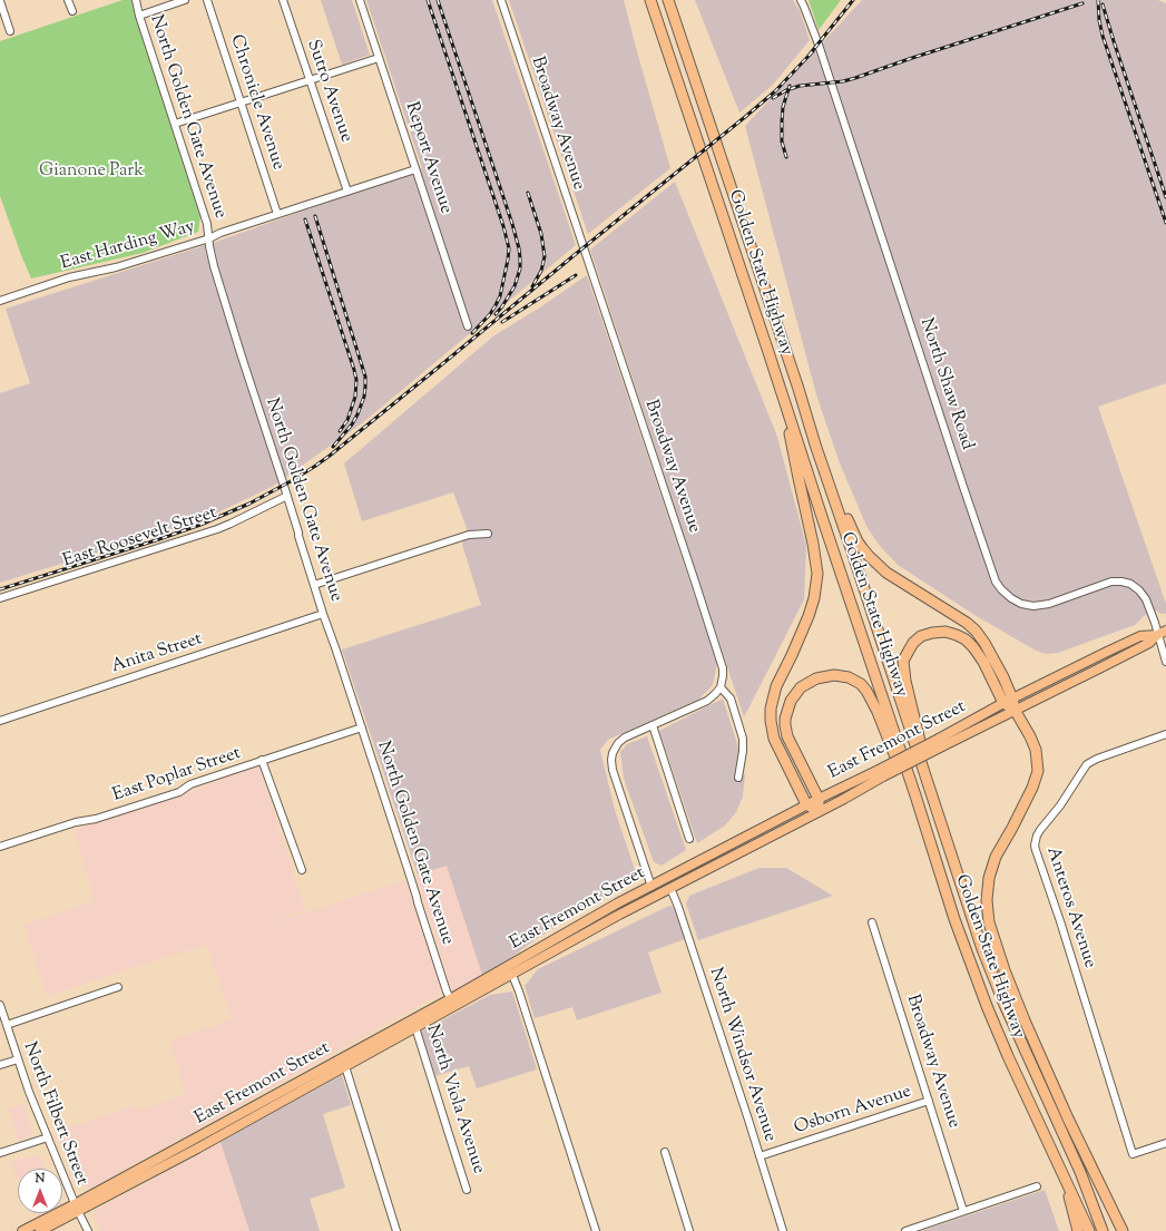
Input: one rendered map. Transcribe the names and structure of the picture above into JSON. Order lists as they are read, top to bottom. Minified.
{"streets":{"highway":["Golden State Highway"],"main road":["East Fremont Street"],"street":["Sutro Avenue","Chronicle Avenue","North Golden Gate Avenue","Broadway Avenue","Report Avenue","East Harding Way","North Shaw Road","East Roosevelt Street","Anita Street","East Poplar Street","Anteros Avenue","North Windsor Avenue","North Viola Avenue","Osborn Avenue","North Filbert Street"]},"crossings":[["Sutro Avenue","East Harding Way"],["Chronicle Avenue","East Harding Way"],["North Golden Gate Avenue","East Harding Way"],["North Golden Gate Avenue","East Roosevelt Street"],["North Golden Gate Avenue","Anita Street"],["North Golden Gate Avenue","East Fremont Street"],["North Golden Gate Avenue","East Poplar Street"],["Broadway Avenue","Osborn Avenue"],["Report Avenue","East Harding Way"],["North Shaw Road","East Fremont Street"],["East Fremont Street","North Windsor Avenue"],["East Fremont Street","North Viola Avenue"],["East Fremont Street","North Filbert Street"],["North Windsor Avenue","Osborn Avenue"]],"parks":["Gianone Park"],"north":"top"}
